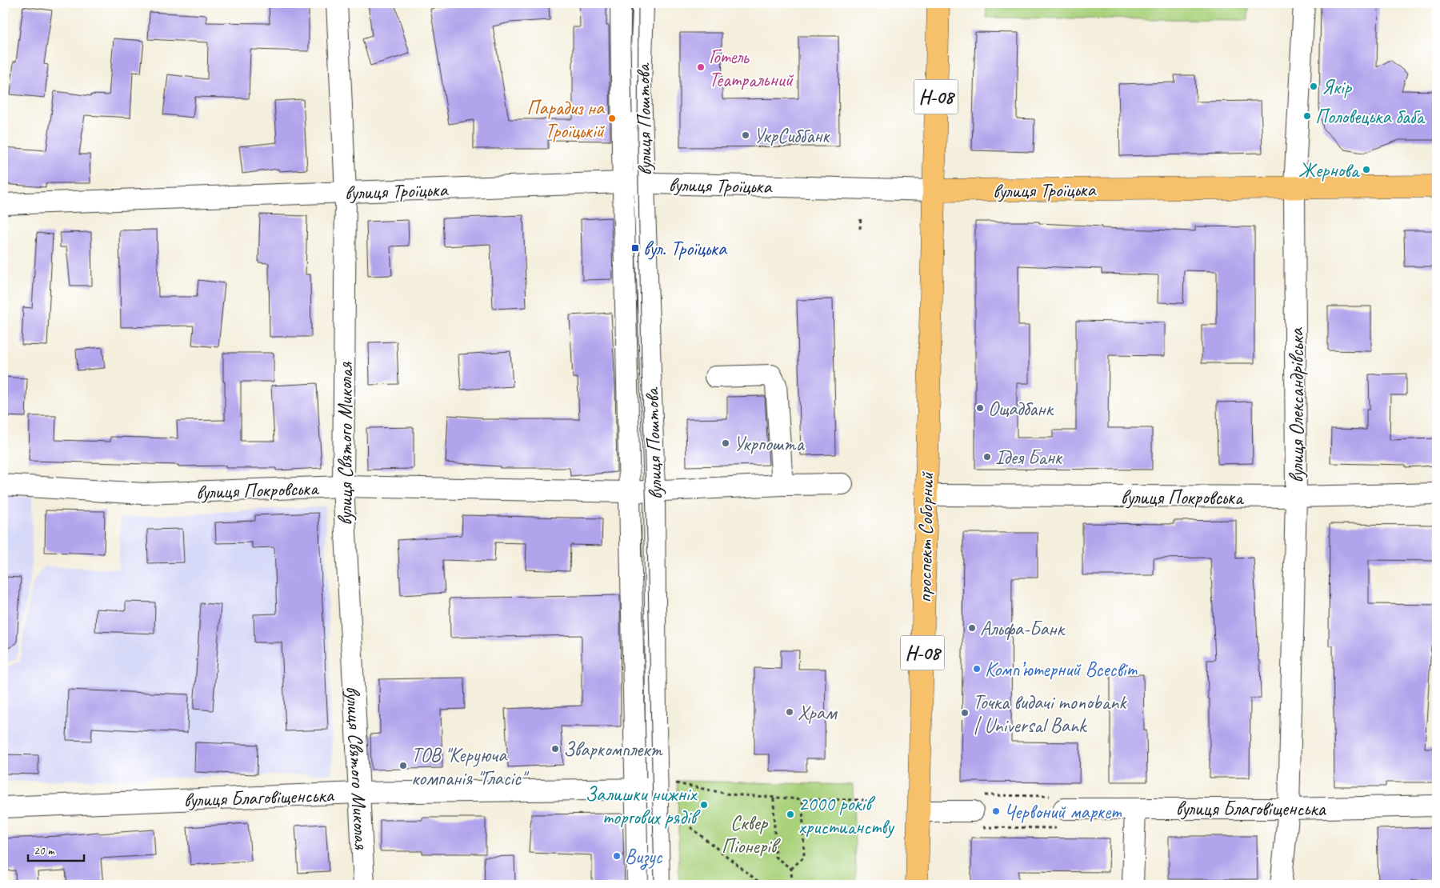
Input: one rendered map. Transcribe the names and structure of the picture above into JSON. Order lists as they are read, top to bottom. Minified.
{"streets":{"main road":["Н-08","вулиця Троїцька","проспект Соборний"],"street":["вулиця Поштова","вулиця Олександрівська","вулиця Святого Миколая","вулиця Покровська","вулиця Благовіщенська"]},"crossings":[["вулиця Поштова","вулиця Троїцька"],["вулиця Поштова","вулиця Покровська"],["вулиця Поштова","вулиця Благовіщенська"],["вулиця Троїцька","вулиця Олександрівська"],["вулиця Троїцька","вулиця Святого Миколая"],["вулиця Троїцька","проспект Соборний"],["вулиця Олександрівська","вулиця Покровська"],["вулиця Олександрівська","вулиця Благовіщенська"],["вулиця Святого Миколая","вулиця Покровська"],["вулиця Святого Миколая","вулиця Благовіщенська"],["вулиця Покровська","проспект Соборний"]],"parks":["Сквер Піонерів"],"places":{"other":["Готель Театральний","Якір","Половецька баба","Парадиз на Троїцькій","УкрСиббанк","Жернова","Ощадбанк","Укрпошта","Ідея Банк","Альфа-Банк","Комп’ютерний Всесвіт","Храм","Точка видачі monobank | Universal Bank","Зваркомплект","ТОВ \"Керуюча компанія \"Гласіс\"","Залишки нижніх торгових рядів","Червоний маркет","2000 років христианству","Визус"],"transit":["вул. Троїцька"]},"scale_bar":"20 m"}
